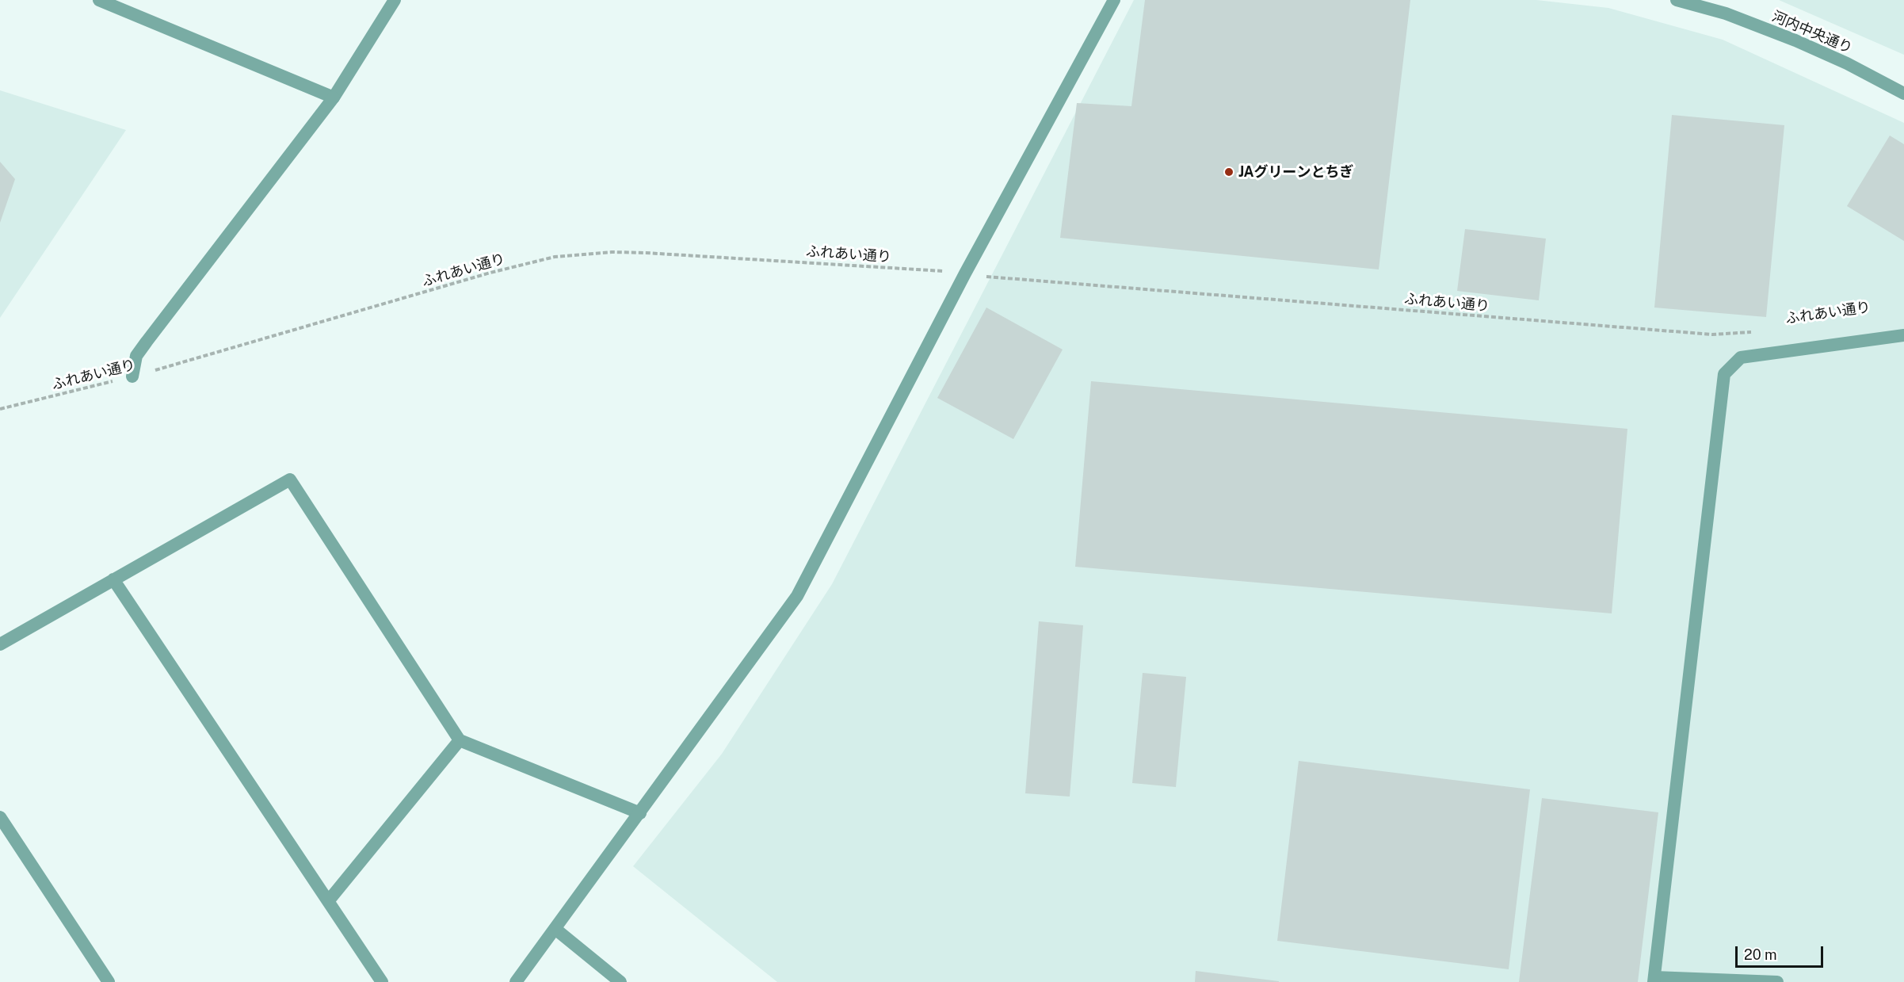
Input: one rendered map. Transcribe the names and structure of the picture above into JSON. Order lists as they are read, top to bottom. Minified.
{"streets":{"street":["河内中央通り"],"path":["ふれあい通り"]},"places":["JAグリーンとちぎ"],"scale_bar":"20 m"}
